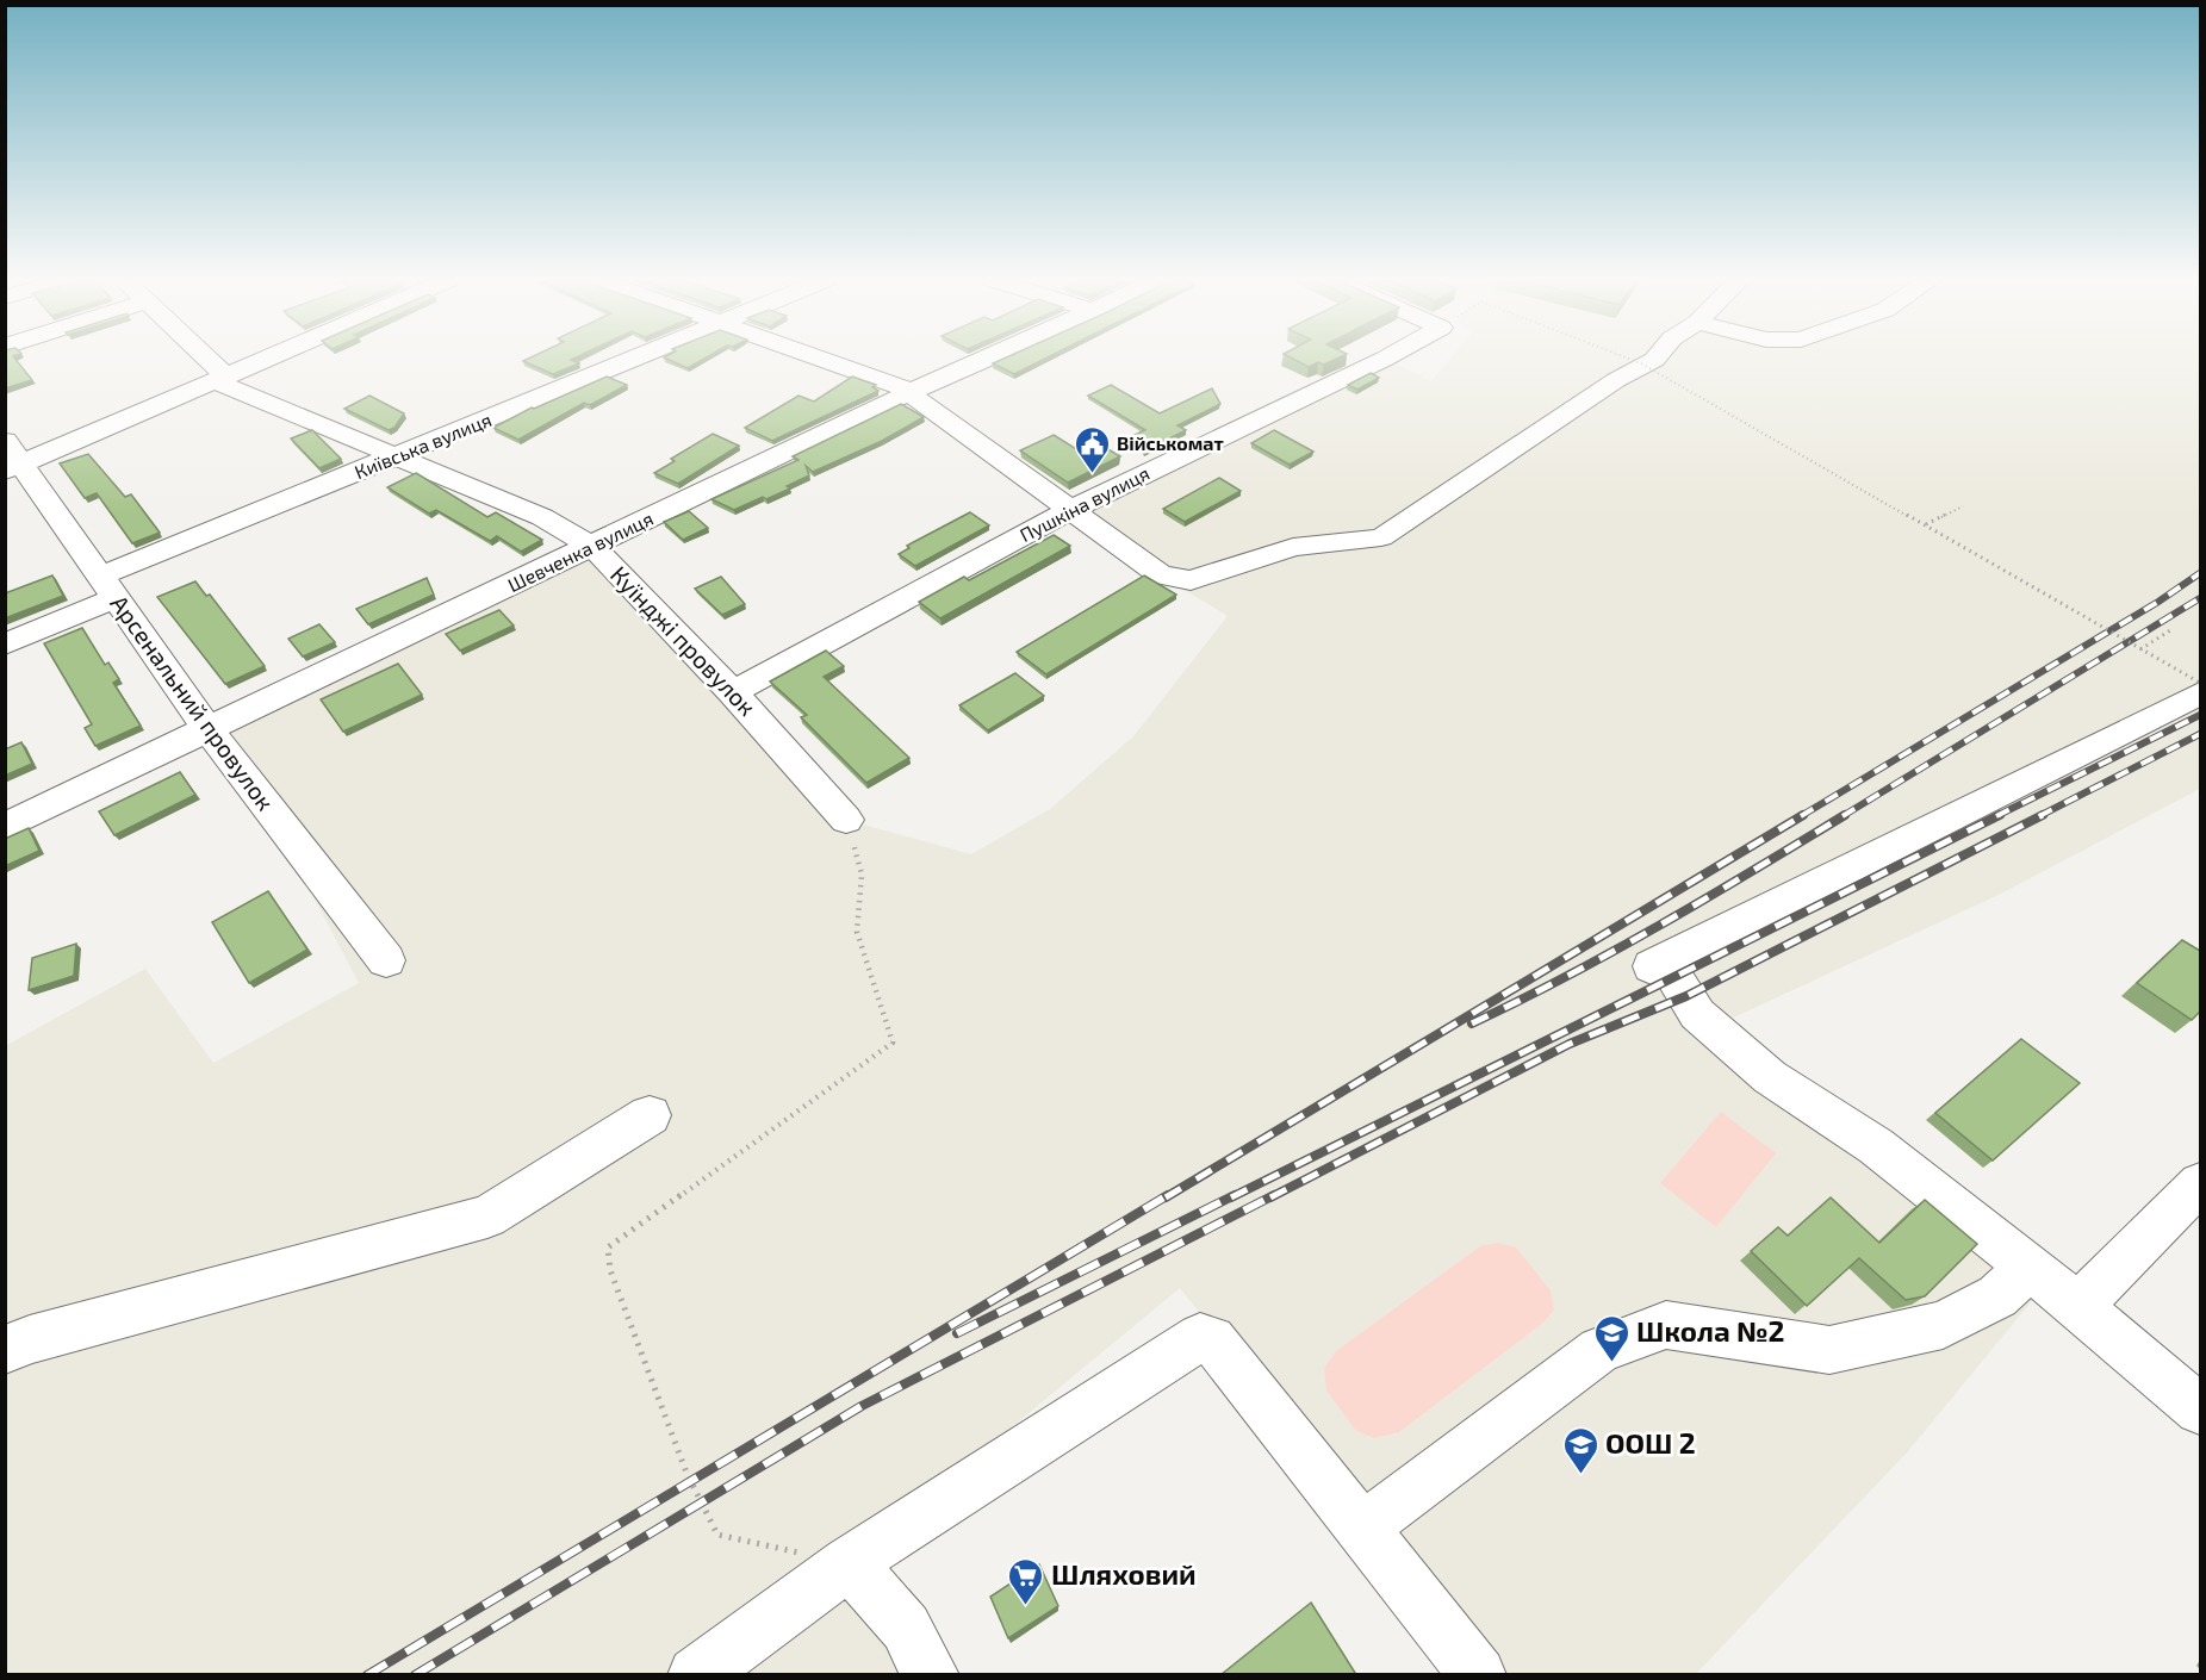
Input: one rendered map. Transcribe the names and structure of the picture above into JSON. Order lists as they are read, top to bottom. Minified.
{"streets":{"street":["Київська вулиця","Пушкіна вулиця","Шевченка вулиця","Куїнджі провулок","Арсенальний провулок"]},"crossings":[["Київська вулиця","Куїнджі провулок"],["Київська вулиця","Арсенальний провулок"],["Пушкіна вулиця","Куїнджі провулок"],["Шевченка вулиця","Куїнджі провулок"],["Шевченка вулиця","Арсенальний провулок"]],"places":{"public building":["Військомат"],"school or university":["Школа №2","ООШ 2"],"supermarket":["Шляховий"]}}
